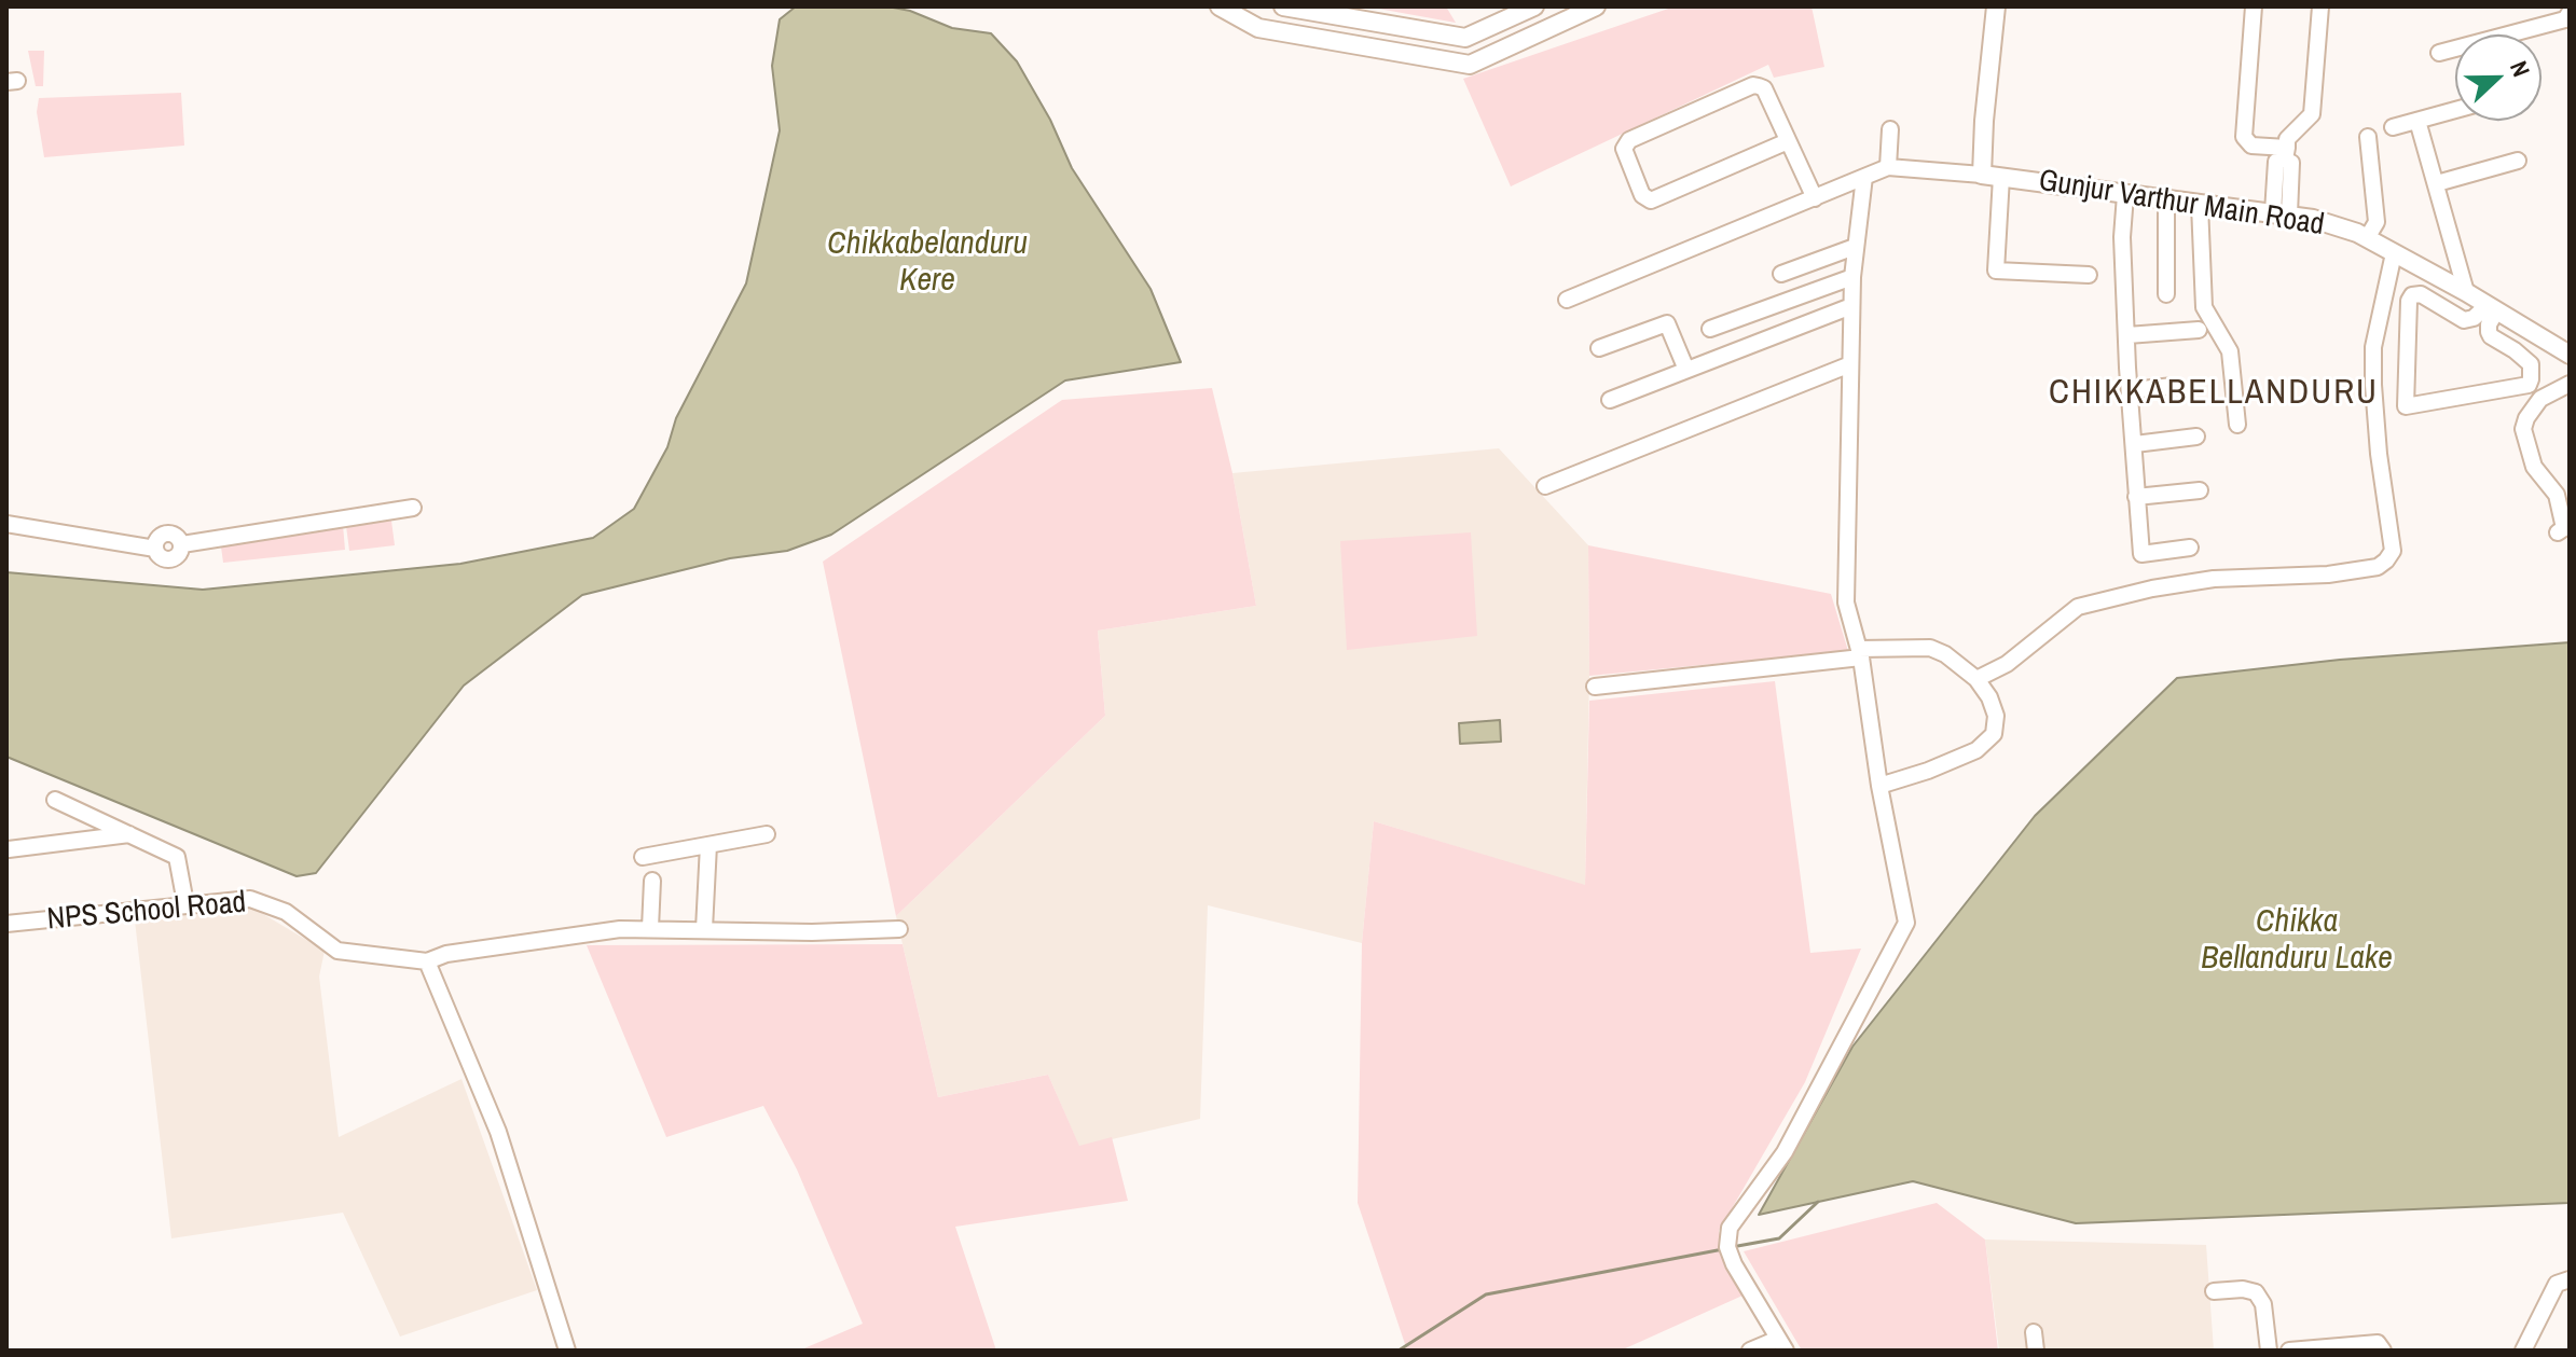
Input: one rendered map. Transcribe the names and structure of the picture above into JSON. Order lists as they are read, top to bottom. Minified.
{"streets":{"main road":["Gunjur Varthur Main Road"],"street":["NPS School Road"]},"districts":["CHIKKABELLANDURU"],"water":["Chikkabelanduru Kere","Chikka Bellanduru Lake"],"north":"right"}
